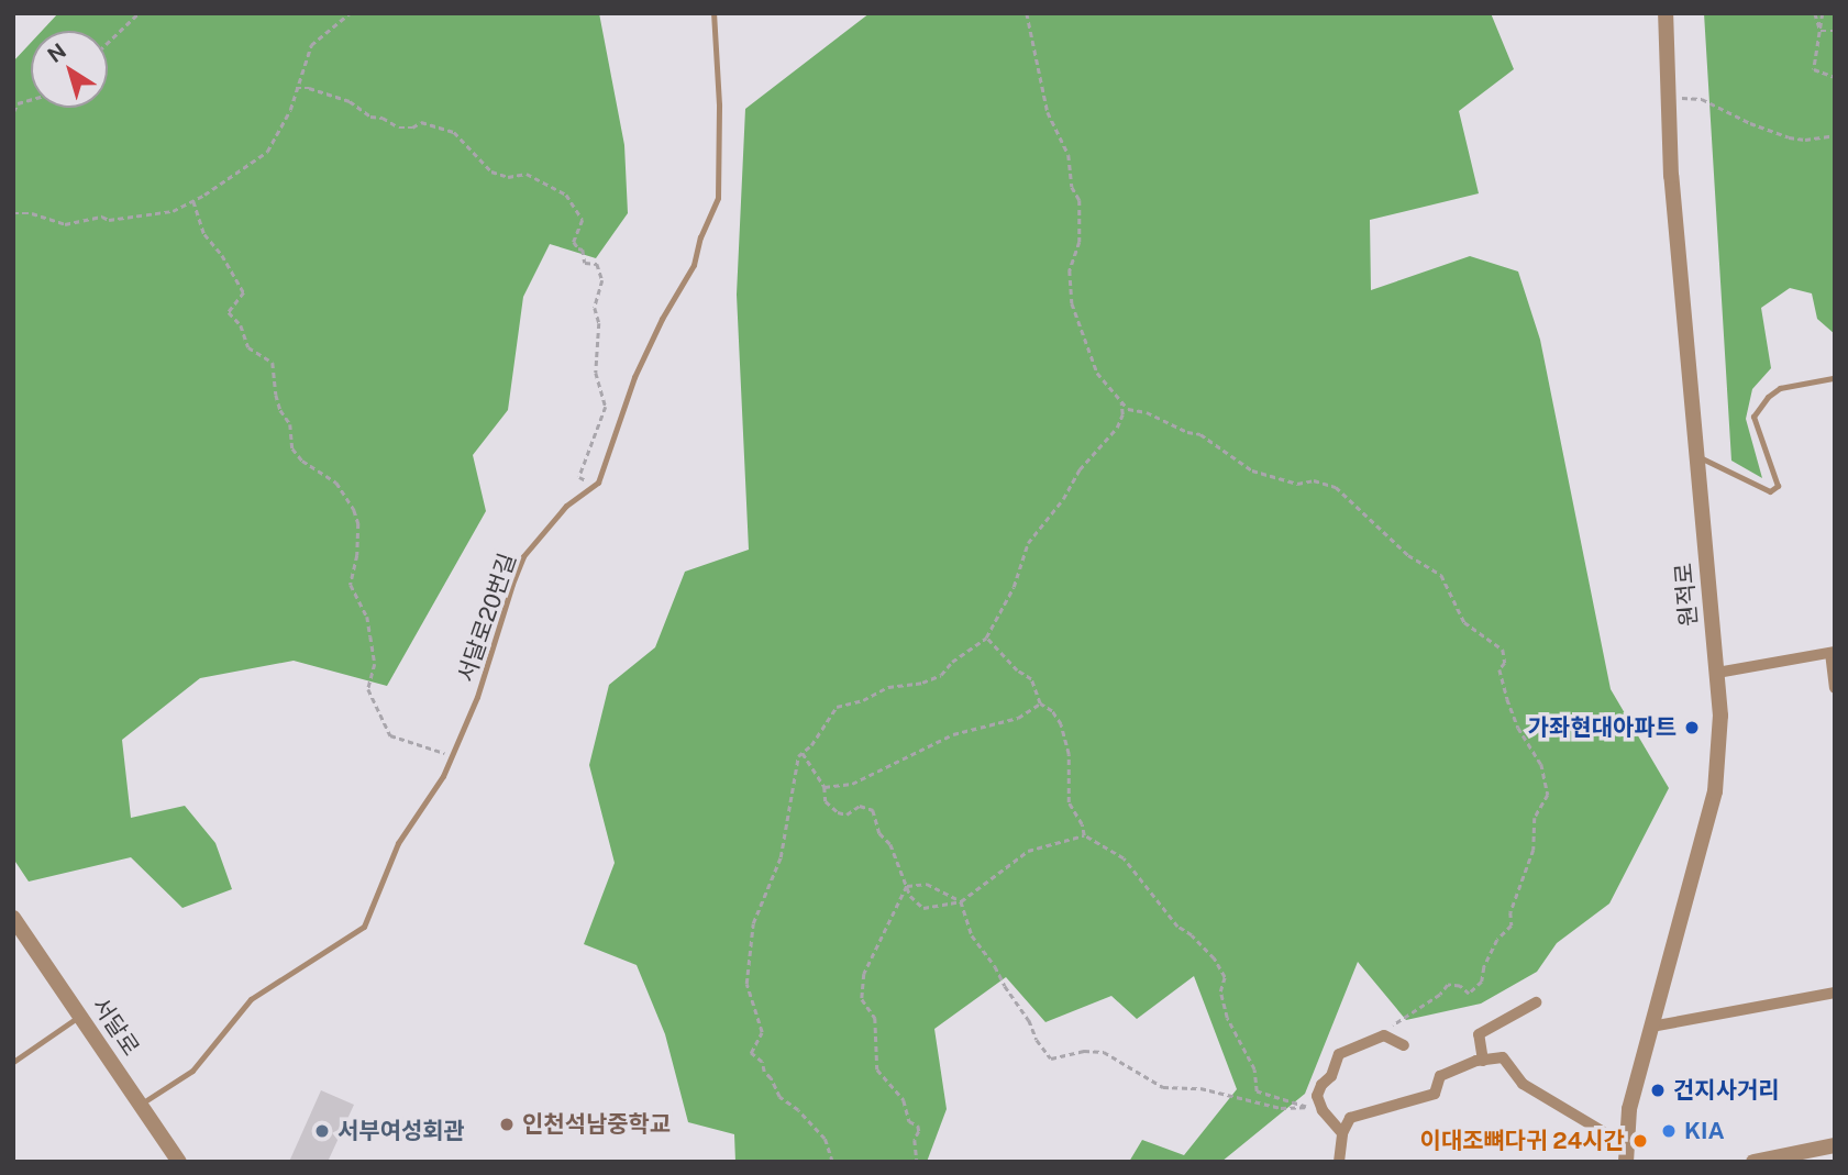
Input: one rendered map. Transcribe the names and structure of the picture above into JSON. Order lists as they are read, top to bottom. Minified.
{"streets":{"street":["원적로","서달로"],"lane":["서달로20번길"]},"crossings":[["서달로20번길","서달로"]],"places":["가좌현대아파트","건지사거리","인천석남중학교","서부여성회관","KIA","이대조뼈다귀 24시간"],"north":"top left"}
